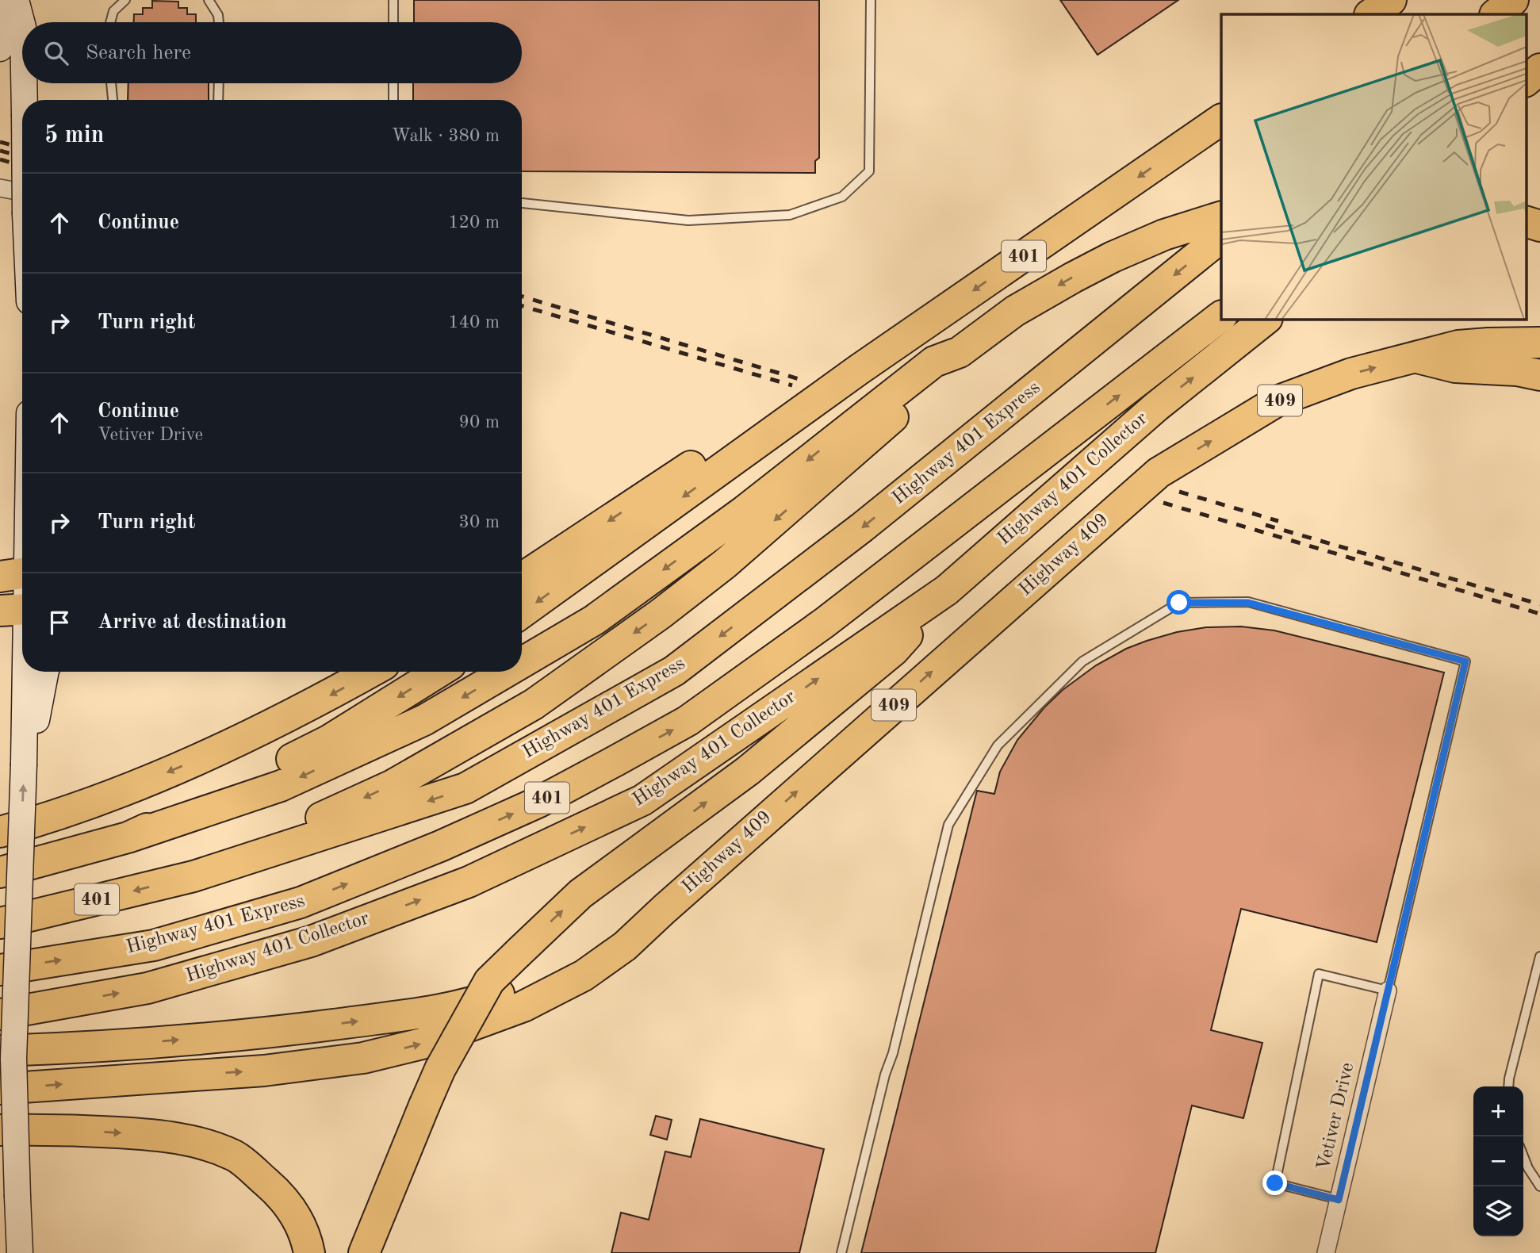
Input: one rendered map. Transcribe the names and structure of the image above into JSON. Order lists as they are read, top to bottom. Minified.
{"streets":{"highway":["401","409","Highway 401 Express","Highway 401 Collector","Highway 409"],"street":["Vetiver Drive"]},"page":{"search":"Search here","heading":["5 min","Walk · 380 m"],"list":[["Continue","120 m"],["Turn right","140 m"],["Continue","Vetiver Drive","90 m"],["Turn right","30 m"],"Arrive at destination"],"map_buttons":["+","−"]}}
